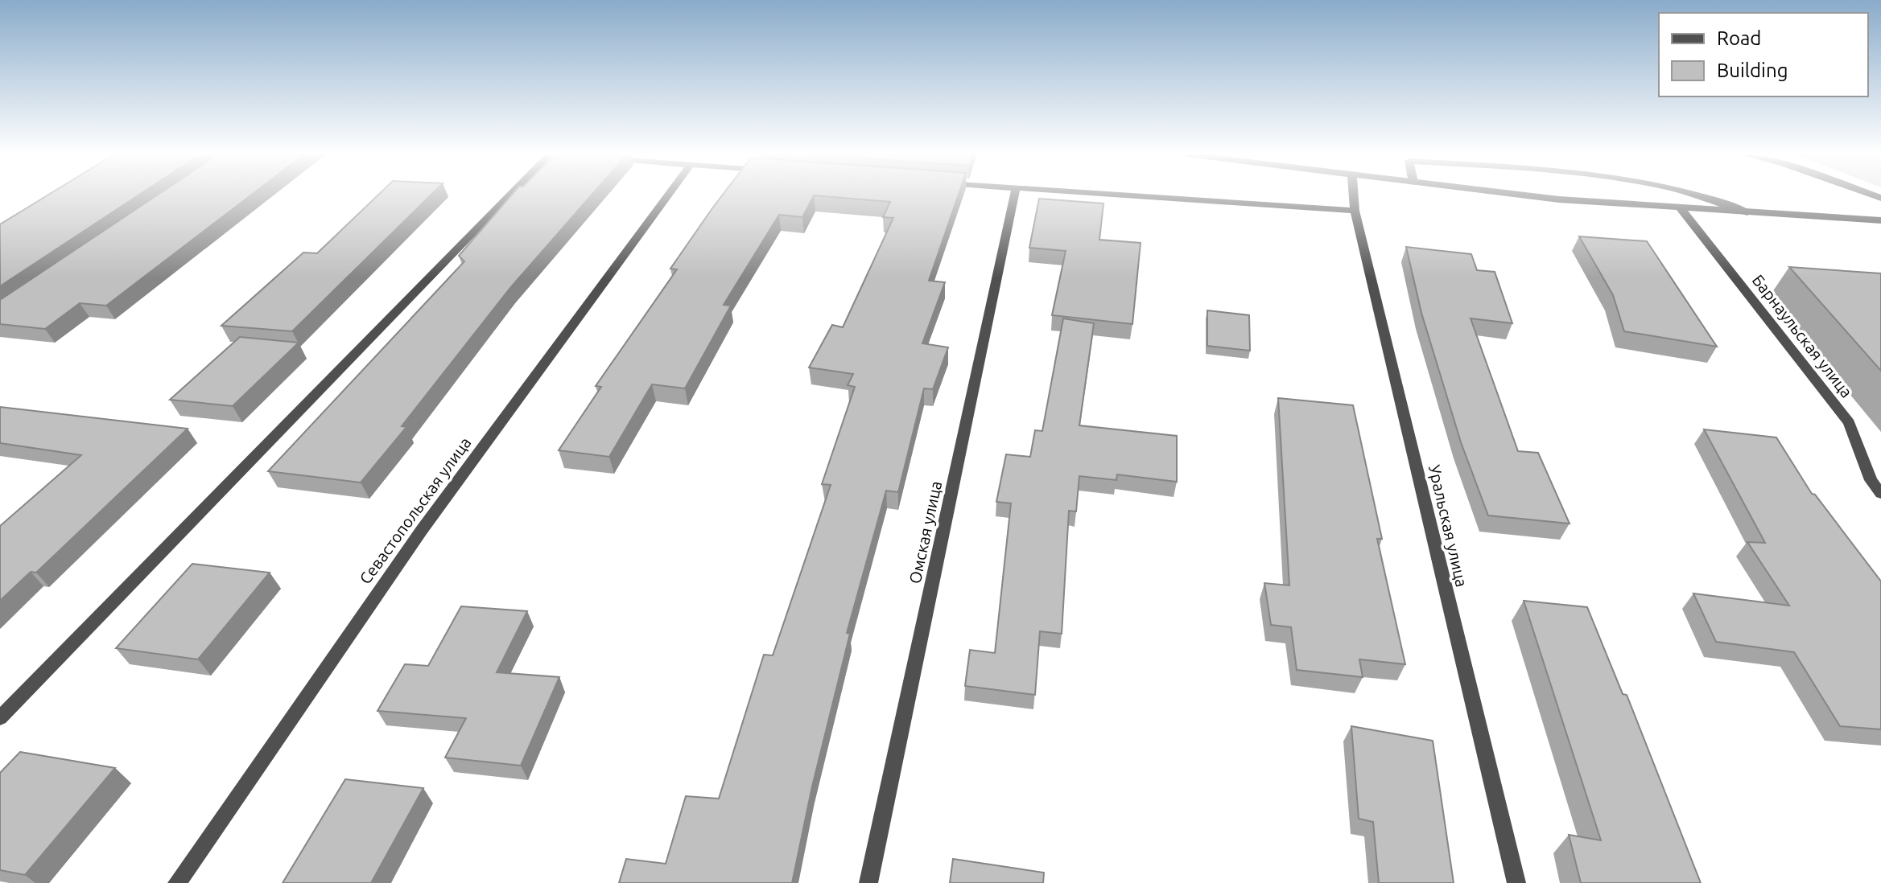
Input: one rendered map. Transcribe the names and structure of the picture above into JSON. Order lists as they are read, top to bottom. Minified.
{"streets":{"street":["Барнаульская улица","Севастопольская улица","Уральская улица","Омская улица"]},"legend":["Road","Building"]}
